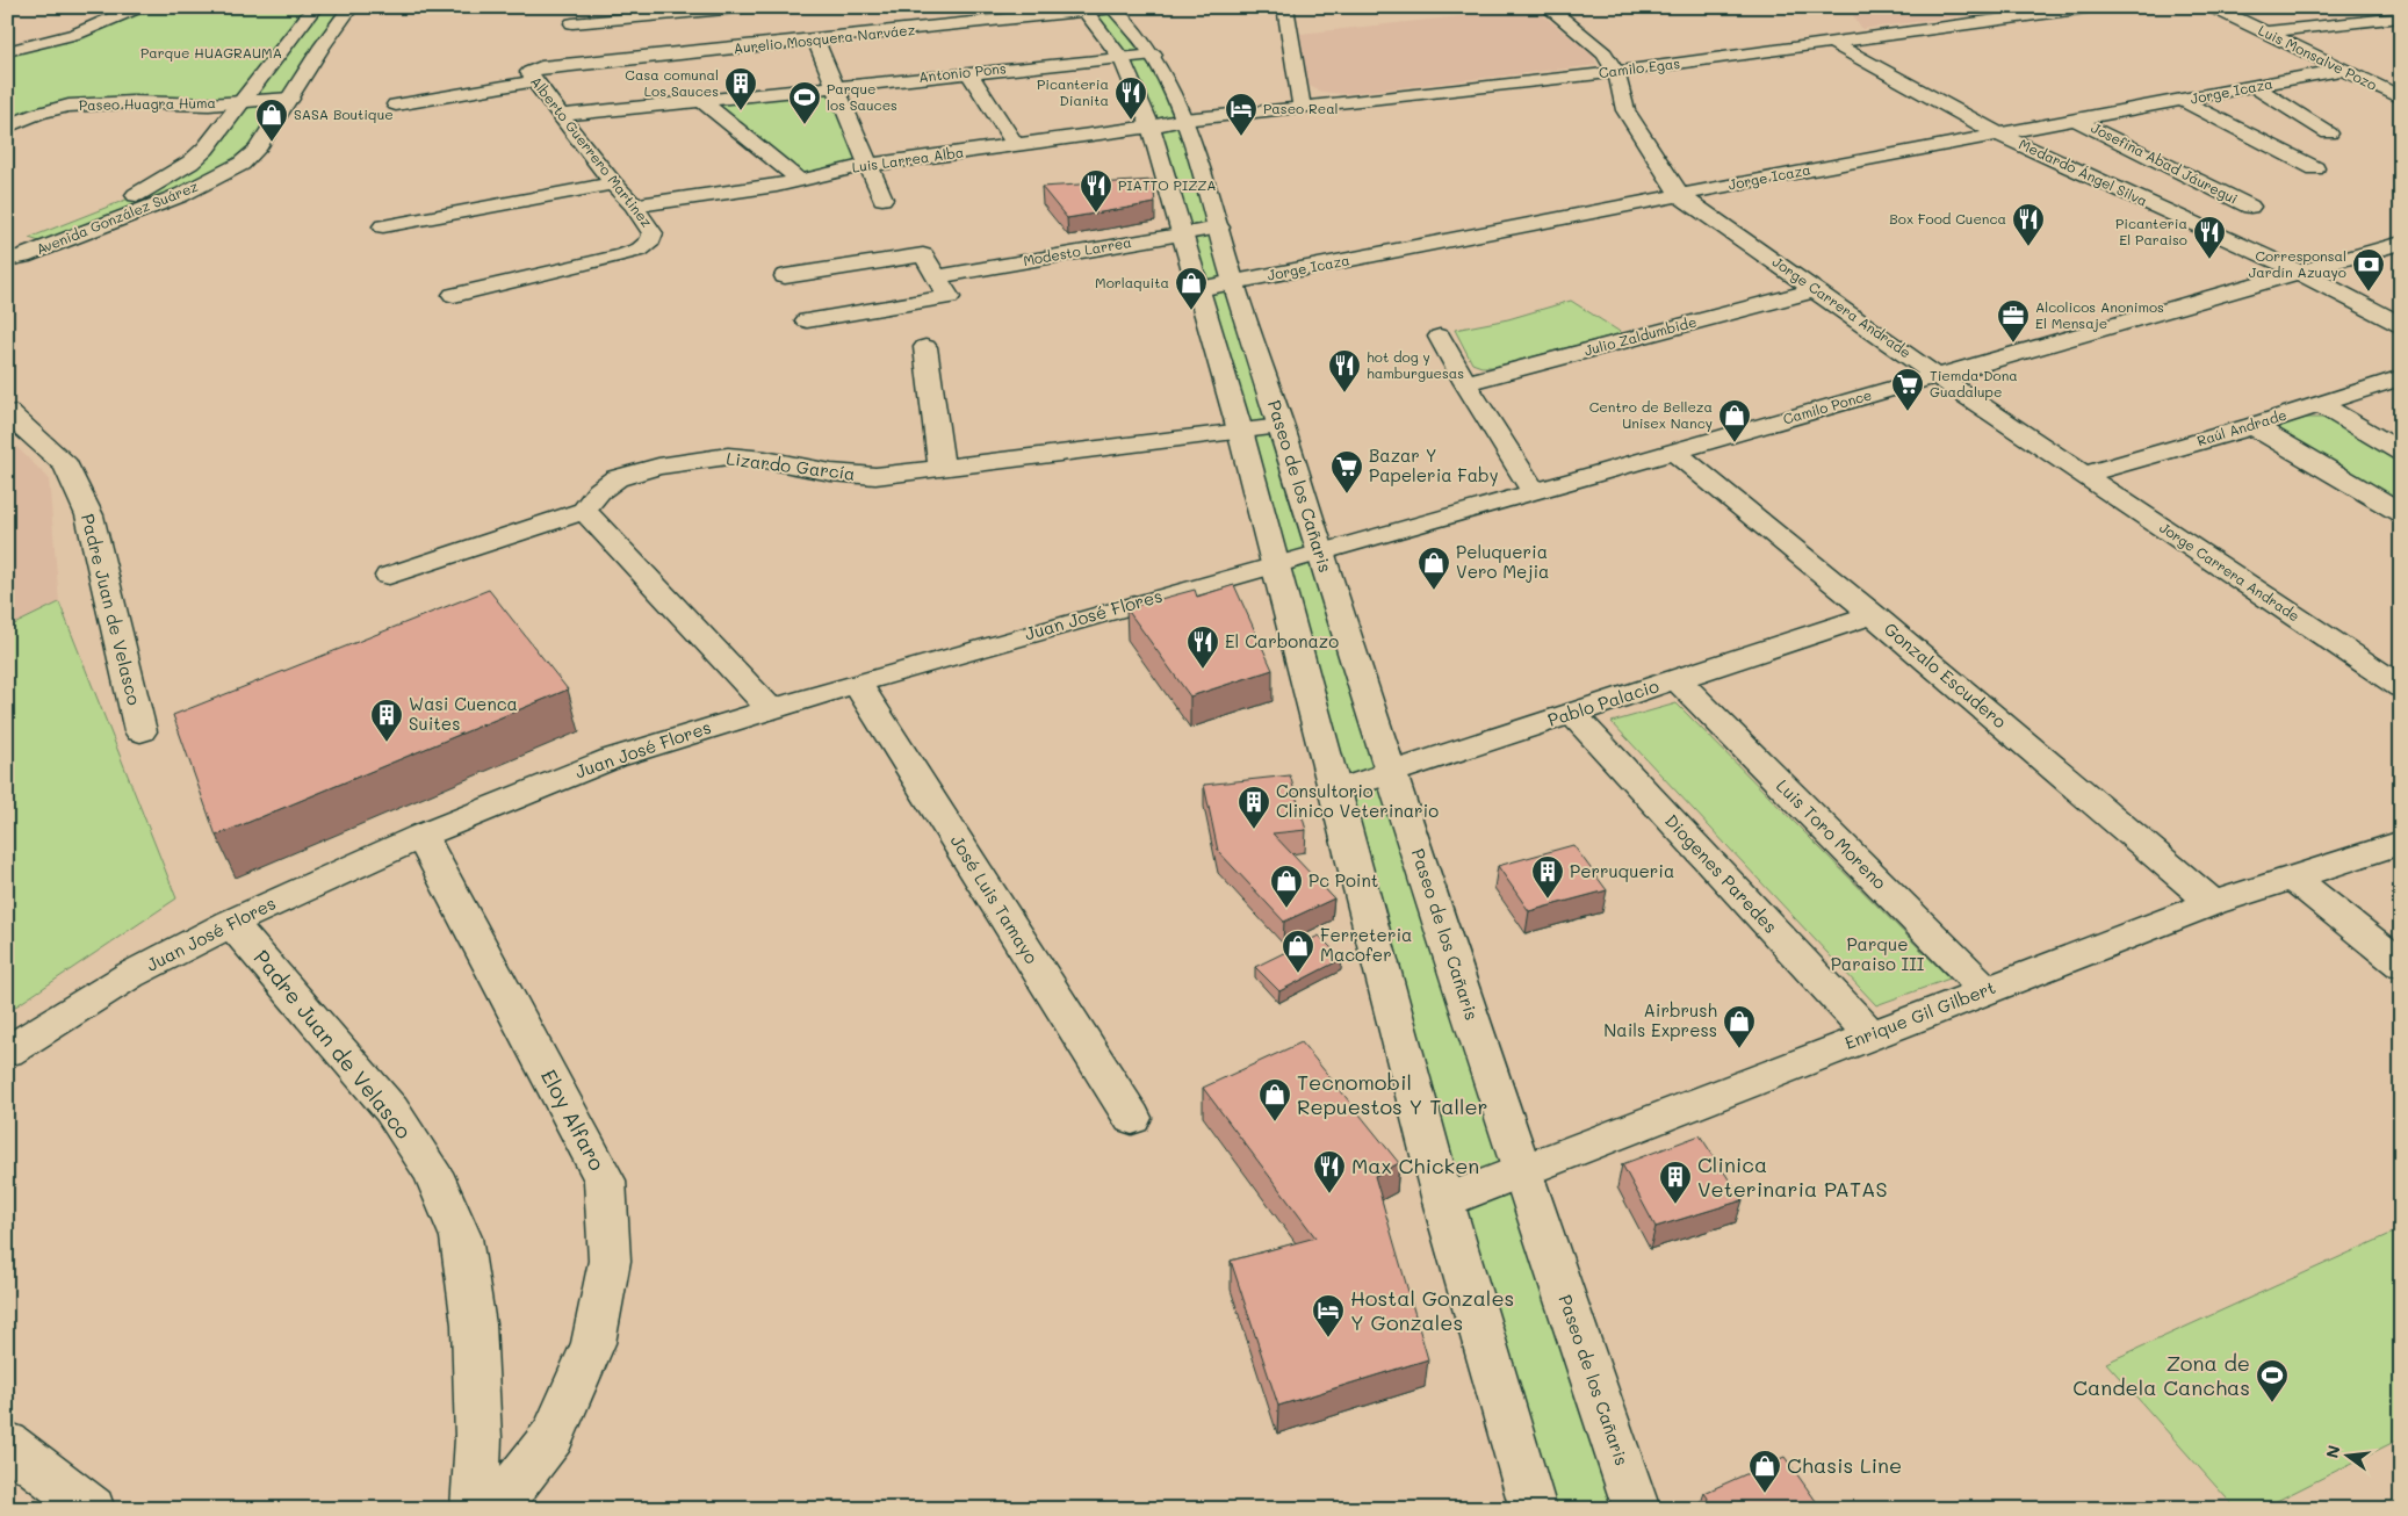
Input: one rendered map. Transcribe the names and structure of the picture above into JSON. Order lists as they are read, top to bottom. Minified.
{"streets":{"street":["Aurelio Mosquera Narváez","Luis Monsalve Pozo","Camilo Egas","Antonio Pons","Jorge Icaza","Paseo Huagra Huma","Alberto Guerrero Martinez","Luis Larrea Alba","Josefina Abad Jáuregui","Medardo Ángel Silva","Avenida González Suárez","Modesto Larrea","Jorge Carrera Andrade","Julio Zaldumbide","Camilo Ponce","Raúl Andrade","Lizardo García","Paseo de los Cañaris","Padre Juan de Velasco","Juan José Flores","Gonzalo Escudero","Pablo Palacio","Luis Toro Moreno","Diogenes Paredes","José Luis Tamayo","Enrique Gil Gilbert","Eloy Alfaro"]},"crossings":[["Aurelio Mosquera Narváez","Alberto Guerrero Martinez"],["Aurelio Mosquera Narváez","Paseo de los Cañaris"],["Luis Monsalve Pozo","Jorge Icaza"],["Camilo Egas","Luis Larrea Alba"],["Camilo Egas","Medardo Ángel Silva"],["Camilo Egas","Jorge Carrera Andrade"],["Camilo Egas","Paseo de los Cañaris"],["Antonio Pons","Alberto Guerrero Martinez"],["Jorge Icaza","Josefina Abad Jáuregui"],["Jorge Icaza","Medardo Ángel Silva"],["Jorge Icaza","Jorge Carrera Andrade"],["Jorge Icaza","Paseo de los Cañaris"],["Paseo Huagra Huma","Avenida González Suárez"],["Alberto Guerrero Martinez","Luis Larrea Alba"],["Luis Larrea Alba","Paseo de los Cañaris"],["Medardo Ángel Silva","Camilo Ponce"],["Modesto Larrea","Paseo de los Cañaris"],["Jorge Carrera Andrade","Julio Zaldumbide"],["Jorge Carrera Andrade","Camilo Ponce"],["Jorge Carrera Andrade","Raúl Andrade"],["Camilo Ponce","Paseo de los Cañaris"],["Camilo Ponce","Juan José Flores"],["Camilo Ponce","Gonzalo Escudero"],["Lizardo García","Paseo de los Cañaris"],["Paseo de los Cañaris","Juan José Flores"],["Paseo de los Cañaris","Pablo Palacio"],["Paseo de los Cañaris","Enrique Gil Gilbert"],["Padre Juan de Velasco","Juan José Flores"],["Juan José Flores","José Luis Tamayo"],["Juan José Flores","Eloy Alfaro"],["Gonzalo Escudero","Pablo Palacio"],["Gonzalo Escudero","Enrique Gil Gilbert"],["Pablo Palacio","Luis Toro Moreno"],["Pablo Palacio","Diogenes Paredes"],["Luis Toro Moreno","Enrique Gil Gilbert"],["Diogenes Paredes","Enrique Gil Gilbert"]],"parks":["Parque HUAGRAUMA","Parque Paraiso III"],"places":{"building":["Casa comunal Los Sauces","Wasi Cuenca Suites","Consultorio Clinico Veterinario","Perruqueria","Clinica Veterinaria PATAS"],"restaurant":["Picanteria Dianita","PIATTO PIZZA","Box Food Cuenca","Picanteria El Paraiso","hot dog y hamburguesas","El Carbonazo","Max Chicken"],"sports":["Parque los Sauces","Zona de Candela Canchas"],"hotel":["Paseo Real","Hostal Gonzales Y Gonzales"],"shop":["SASA Boutique","Morlaquita","Centro de Belleza Unisex Nancy","Peluqueria Vero Mejia","Pc Point","Ferreteria Macofer","Airbrush Nails Express","Tecnomobil Repuestos Y Taller","Chasis Line"],"bank":["Corresponsal Jardín Azuayo"],"office":["Alcolicos Anonimos El Mensaje"],"supermarket":["Tiemda Dona Guadalupe","Bazar Y Papeleria Faby"]},"north":"left"}
